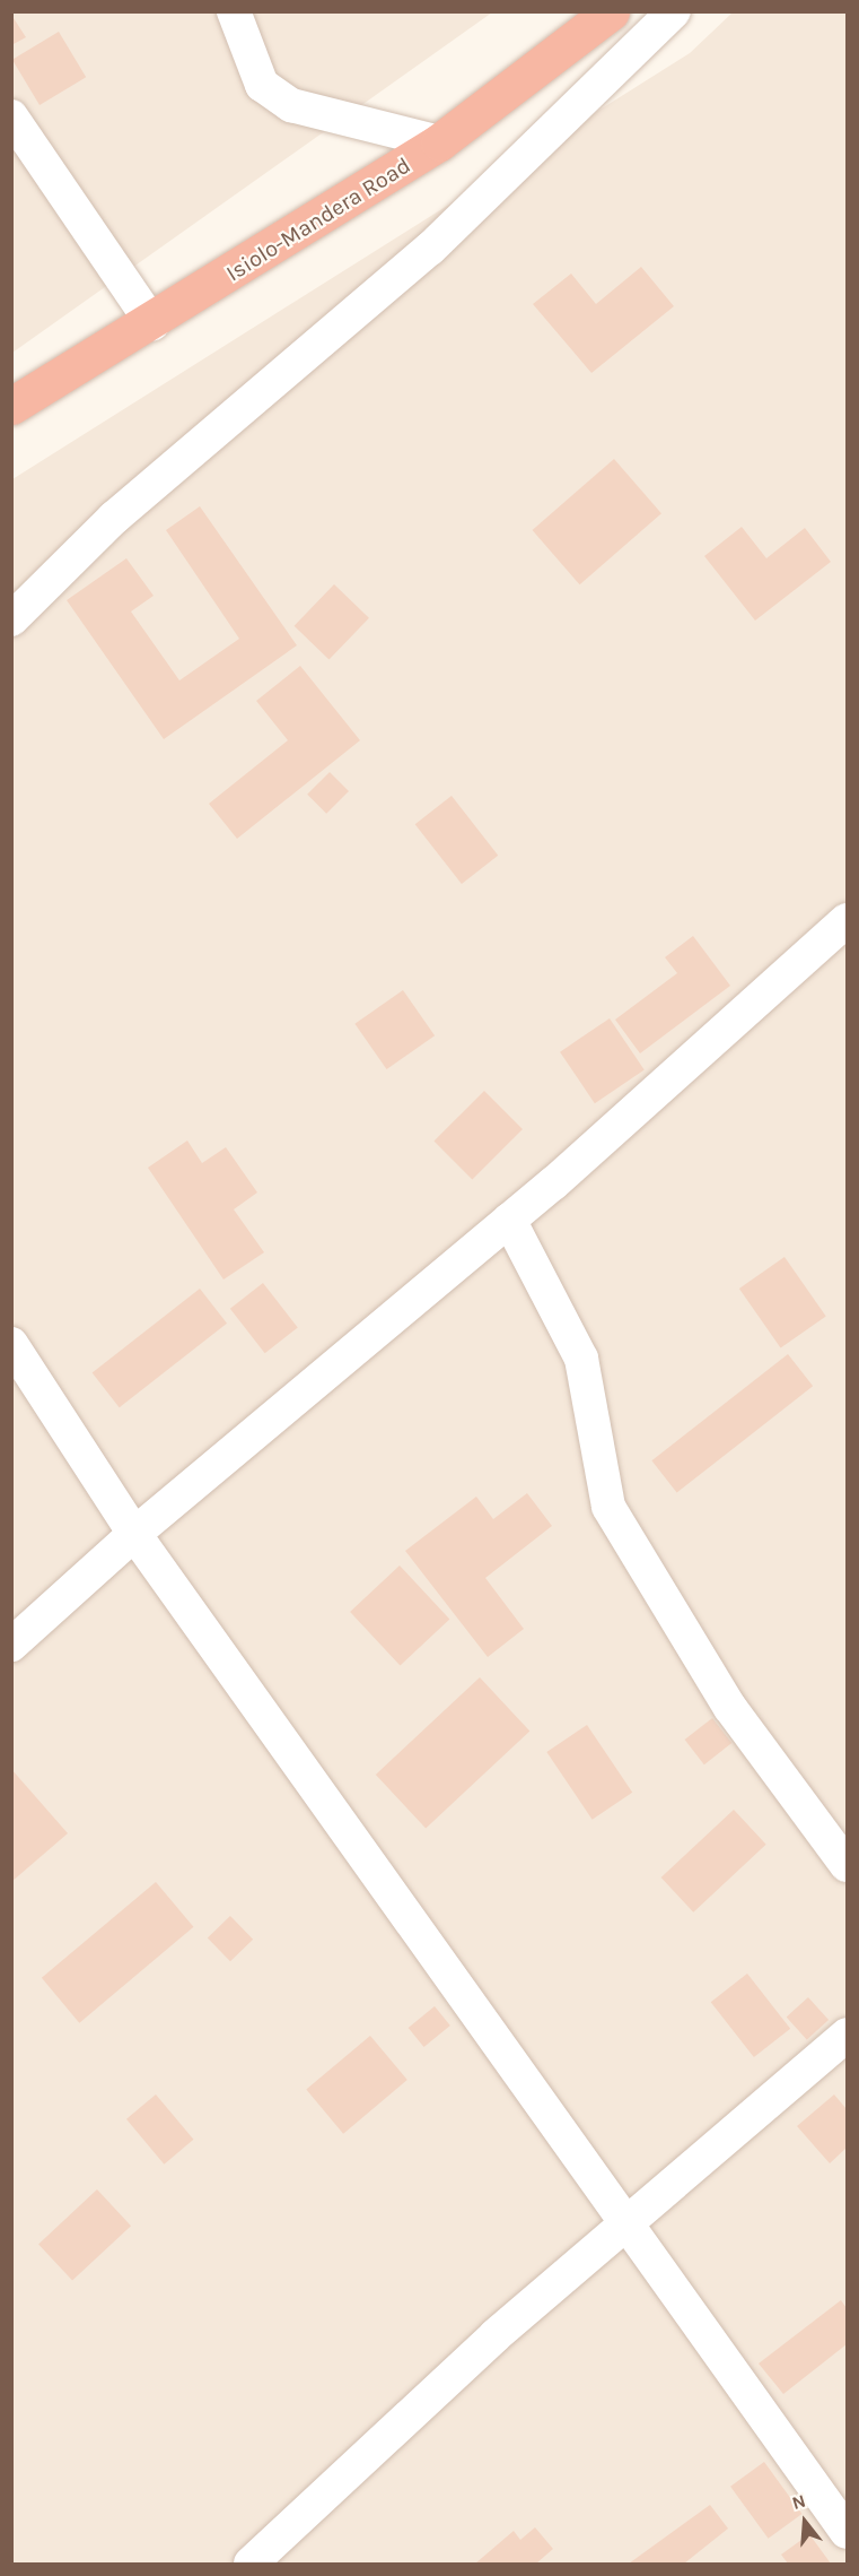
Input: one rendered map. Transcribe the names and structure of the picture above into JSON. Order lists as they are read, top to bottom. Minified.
{"streets":{"highway":["Isiolo-Mandera Road"]},"north":"top"}
